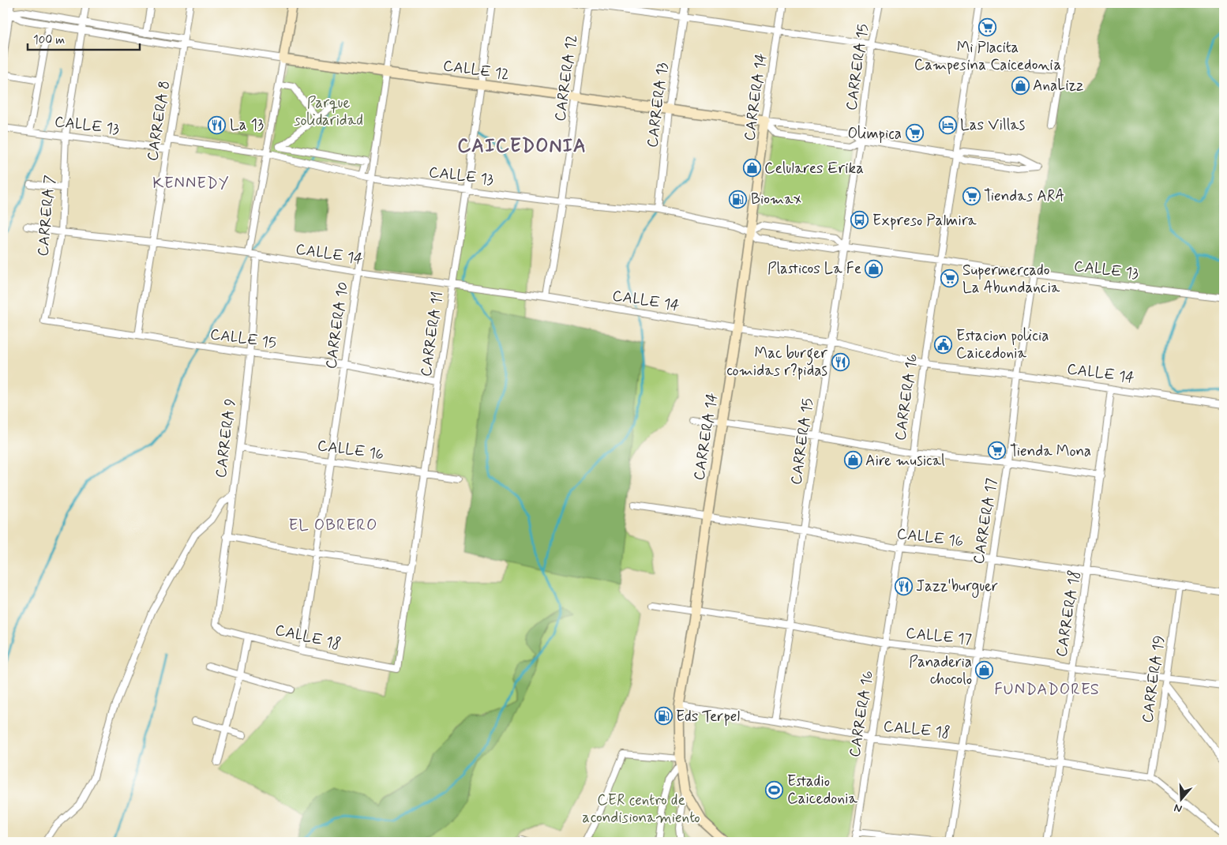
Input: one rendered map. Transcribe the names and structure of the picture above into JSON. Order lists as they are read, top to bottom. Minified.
{"streets":{"main road":["CALLE 12","CARRERA 14"],"street":["CARRERA 15","CARRERA 12","CARRERA 13","CARRERA 8","CALLE 13","CARRERA 7","CALLE 14","CARRERA 10","CARRERA 11","CALLE 15","CARRERA 16","CARRERA 9","CALLE 16","CARRERA 17","CARRERA 18","CALLE 17","CALLE 18","CARRERA 19"]},"crossings":[["CARRERA 15","CALLE 12"],["CARRERA 15","CALLE 13"],["CARRERA 15","CALLE 14"],["CARRERA 15","CALLE 16"],["CARRERA 15","CALLE 17"],["CARRERA 15","CALLE 18"],["CALLE 12","CARRERA 12"],["CALLE 12","CARRERA 14"],["CALLE 12","CARRERA 13"],["CALLE 12","CARRERA 8"],["CALLE 12","CARRERA 7"],["CALLE 12","CARRERA 10"],["CALLE 12","CARRERA 11"],["CALLE 12","CARRERA 16"],["CARRERA 12","CALLE 13"],["CARRERA 12","CALLE 14"],["CARRERA 14","CALLE 13"],["CARRERA 14","CALLE 14"],["CARRERA 14","CALLE 16"],["CARRERA 14","CALLE 17"],["CARRERA 14","CALLE 18"],["CARRERA 13","CALLE 13"],["CARRERA 8","CALLE 13"],["CARRERA 8","CALLE 14"],["CARRERA 8","CALLE 15"],["CALLE 13","CARRERA 7"],["CALLE 13","CARRERA 10"],["CALLE 13","CARRERA 11"],["CALLE 13","CARRERA 16"],["CALLE 13","CARRERA 17"],["CARRERA 7","CALLE 14"],["CARRERA 7","CALLE 15"],["CALLE 14","CARRERA 10"],["CALLE 14","CARRERA 11"],["CALLE 14","CARRERA 16"],["CALLE 14","CARRERA 9"],["CALLE 14","CARRERA 17"],["CALLE 14","CARRERA 18"],["CARRERA 10","CALLE 15"],["CARRERA 10","CALLE 16"],["CARRERA 10","CALLE 18"],["CARRERA 11","CALLE 15"],["CARRERA 11","CALLE 16"],["CARRERA 11","CALLE 18"],["CALLE 15","CARRERA 9"],["CARRERA 16","CALLE 16"],["CARRERA 16","CALLE 17"],["CARRERA 16","CALLE 18"],["CARRERA 9","CALLE 16"],["CARRERA 9","CALLE 18"],["CALLE 16","CARRERA 17"],["CALLE 16","CARRERA 18"],["CALLE 16","CARRERA 19"],["CARRERA 17","CALLE 17"],["CARRERA 17","CALLE 18"],["CARRERA 18","CALLE 17"],["CARRERA 18","CALLE 18"],["CALLE 17","CARRERA 19"],["CALLE 18","CARRERA 19"]],"districts":["CAICEDONIA","KENNEDY","EL OBRERO","FUNDADORES"],"parks":["Parque solidaridad","CER centro de acondisionamiento"],"places":{"supermarket":["Mi Placita Campesina Caicedonia","Olimpica","Tiendas ARA","Supermercado La Abundancia","Tienda Mona"],"shop":["AnaLizz","Celulares Erika","Plasticos La Fe","Aire musical","Panaderia chocolo"],"restaurant":["La 13","Mac burger comidas r?pidas","Jazz'burguer"],"hotel":["Las Villas"],"fuel station":["Biomax","Eds Terpel"],"bus stop":["Expreso Palmira"],"public building":["Estacion policia Caicedonia"],"sports":["Estadio Caicedonia"]},"scale_bar":"100 m","north":"bottom"}
